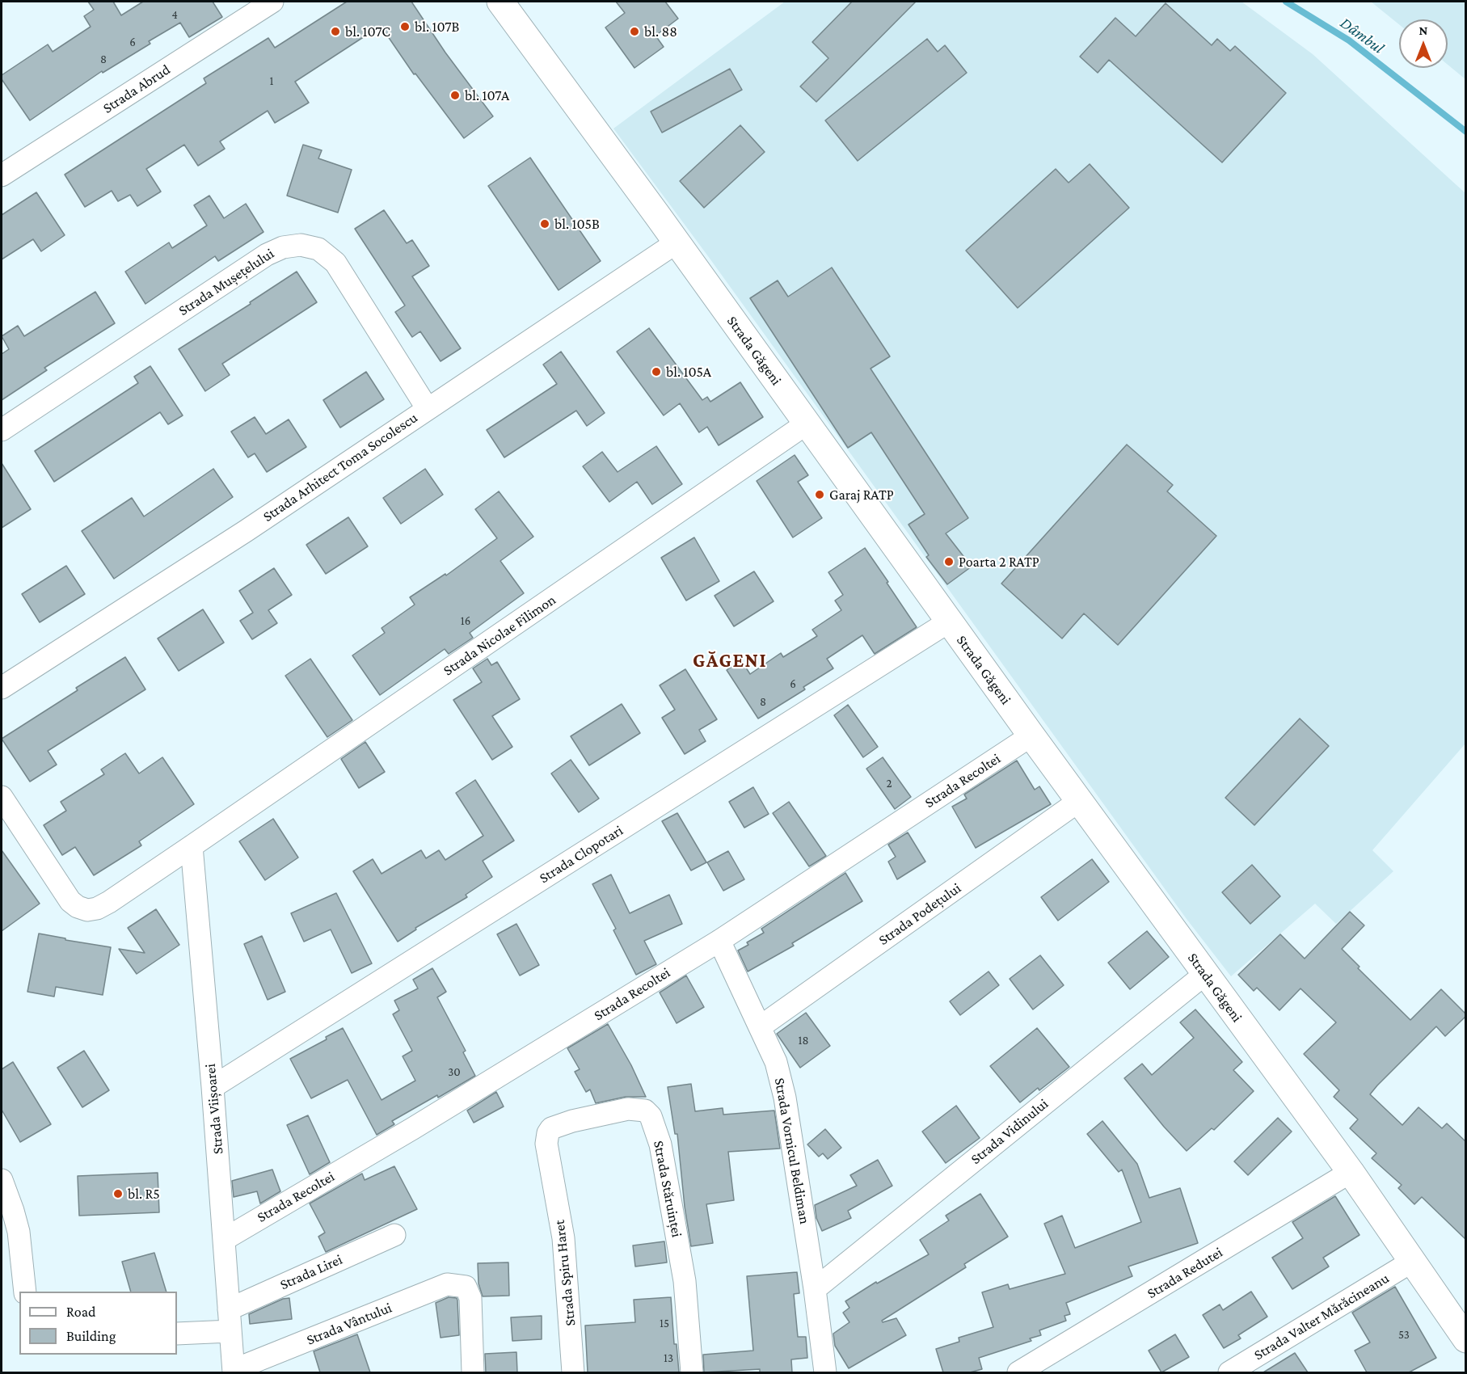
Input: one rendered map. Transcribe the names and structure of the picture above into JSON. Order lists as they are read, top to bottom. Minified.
{"streets":{"main road":["Strada Găgeni"],"street":["Strada Abrud","Strada Mușețelului","Strada Arhitect Toma Socolescu","Strada Nicolae Filimon","Strada Recoltei","Strada Clopotari","Strada Podețului","Strada Viișoarei","Strada Vidinului","Strada Vornicul Beldiman","Strada Stăruinței","Strada Lirei","Strada Spiru Haret","Strada Redutei","Strada Valter Mărăcineanu","Strada Vântului"]},"crossings":[["Strada Mușețelului","Strada Arhitect Toma Socolescu"],["Strada Găgeni","Strada Arhitect Toma Socolescu"],["Strada Găgeni","Strada Nicolae Filimon"],["Strada Găgeni","Strada Recoltei"],["Strada Găgeni","Strada Clopotari"],["Strada Găgeni","Strada Podețului"],["Strada Găgeni","Strada Vidinului"],["Strada Găgeni","Strada Redutei"],["Strada Găgeni","Strada Valter Mărăcineanu"],["Strada Nicolae Filimon","Strada Viișoarei"],["Strada Recoltei","Strada Viișoarei"],["Strada Recoltei","Strada Vornicul Beldiman"],["Strada Clopotari","Strada Viișoarei"],["Strada Podețului","Strada Vornicul Beldiman"],["Strada Viișoarei","Strada Lirei"],["Strada Viișoarei","Strada Vântului"],["Strada Vidinului","Strada Vornicul Beldiman"],["Strada Stăruinței","Strada Spiru Haret"]],"districts":["GĂGENI"],"water":["Dâmbul"],"places":["bl. 107B","bl. 107C","bl. 88","bl. 107A","bl. 105B","bl. 105A","Garaj RATP","Poarta 2 RATP","bl. R5"],"house_numbers":["4","6","8","1","16","6","8","2","18","30","15","53","13"],"legend":["Road","Building"],"north":"top"}
